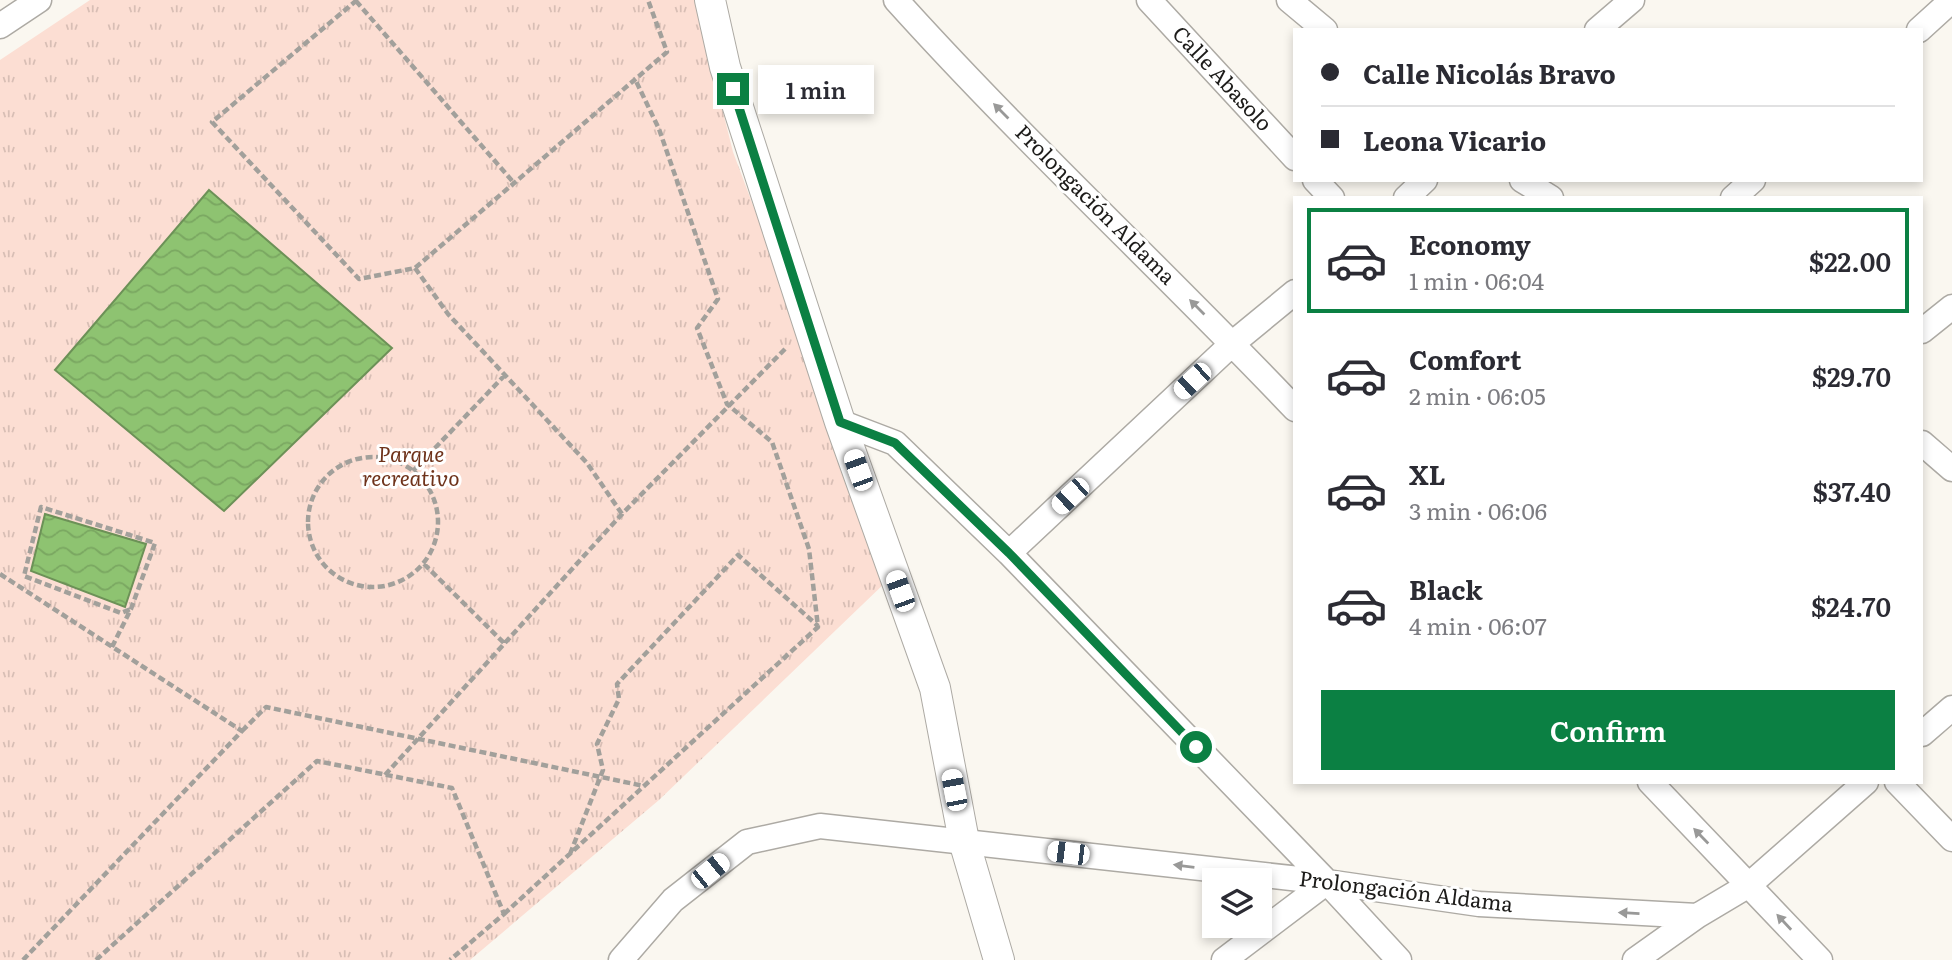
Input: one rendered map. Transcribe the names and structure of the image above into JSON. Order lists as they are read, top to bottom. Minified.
{"streets":{"street":["Calle Abasolo","Prolongación Aldama"]},"parks":["Parque recreativo"],"page":{"banner":["Calle Nicolás Bravo","Leona Vicario"],"bubble":"1 min","list":[{"name":"Economy","note":"1 min · 06:04","value":"$22.00"},{"name":"Comfort","note":"2 min · 06:05","value":"$29.70"},{"name":"XL","note":"3 min · 06:06","value":"$37.40"},{"name":"Black","note":"4 min · 06:07","value":"$24.70"}],"buttons":"Confirm"}}
